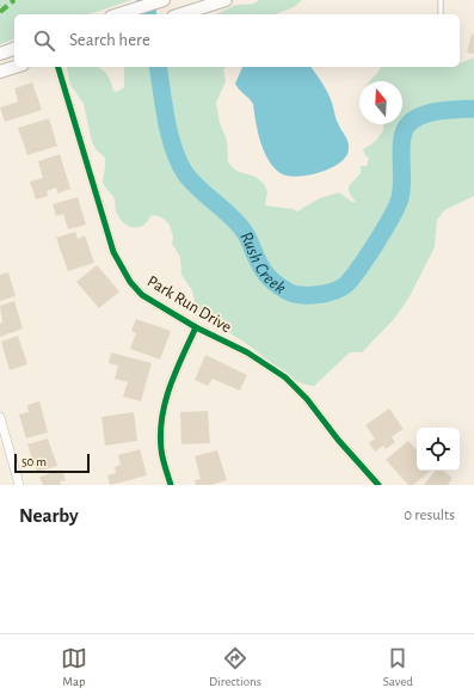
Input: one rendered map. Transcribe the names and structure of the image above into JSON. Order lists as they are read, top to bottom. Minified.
{"streets":{"street":["Park Run Drive"]},"water":["Rush Creek"],"scale_bar":"50 m","north":"top","page":{"search":"Search here","scale":"50 m","heading":["Nearby","0 results"],"nav":["Map","Directions","Saved"]}}
